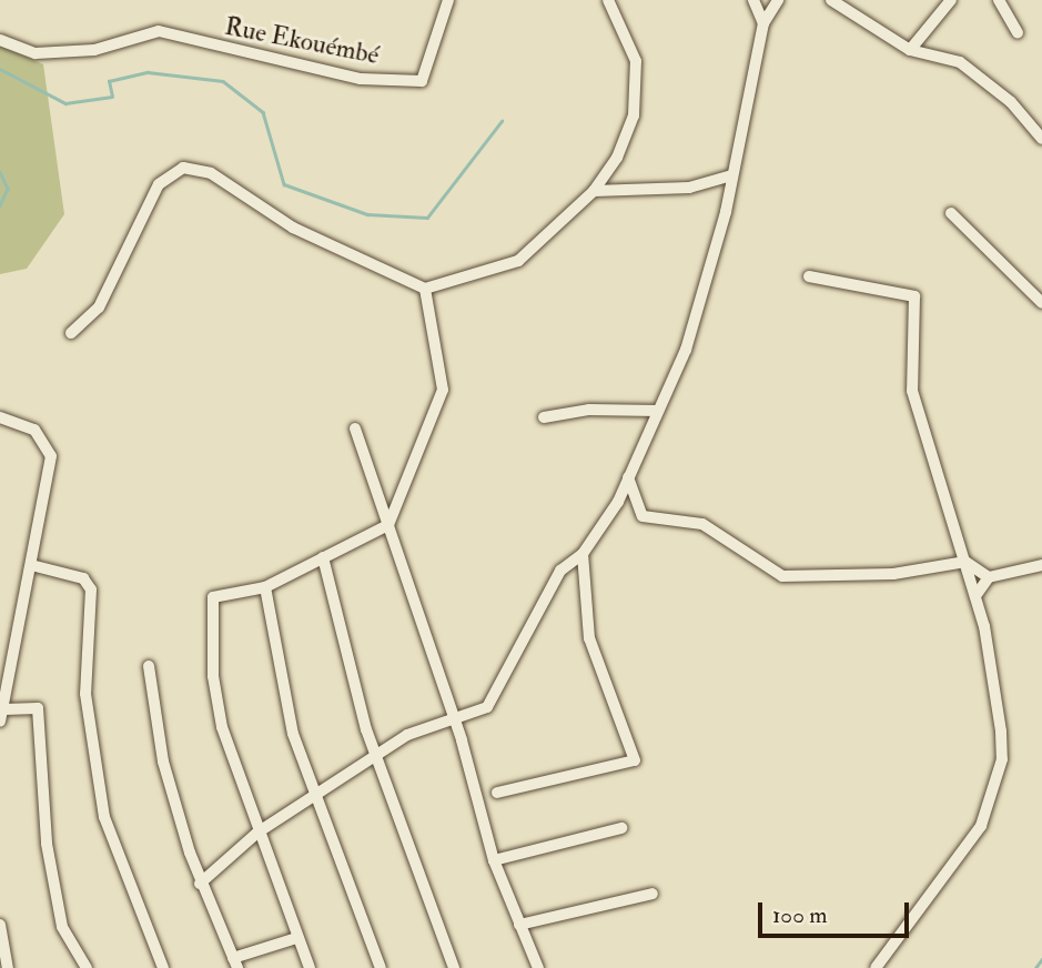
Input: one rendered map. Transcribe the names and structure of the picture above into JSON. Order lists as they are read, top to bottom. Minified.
{"streets":{"street":["Rue Ekouémbé"]},"scale_bar":"100 m"}
